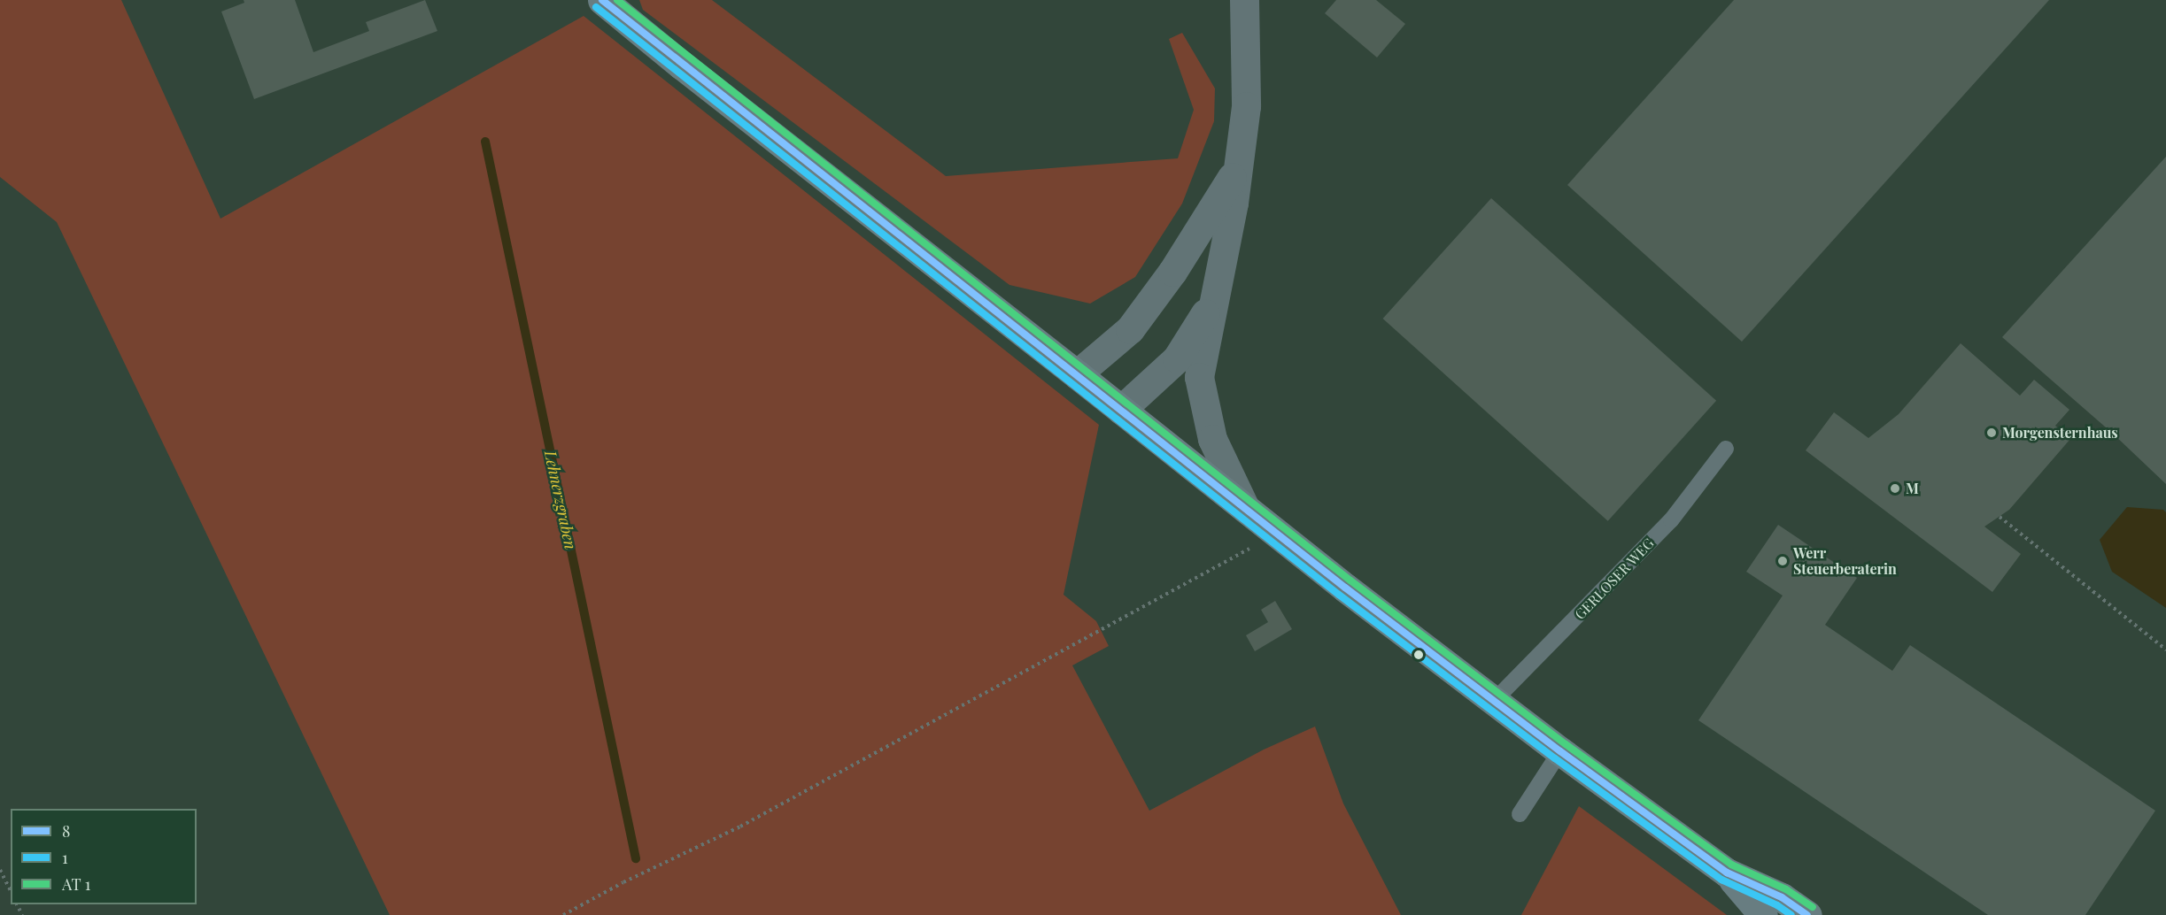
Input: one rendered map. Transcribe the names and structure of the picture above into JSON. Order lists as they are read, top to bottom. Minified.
{"streets":{"lane":["GERLOSER WEG"]},"water":["Lehnerzgraben"],"places":["Morgensternhaus","M","Werr Steuerberaterin"],"lines":["transit line 8","transit line 1"],"legend":["8","1","AT 1"]}
